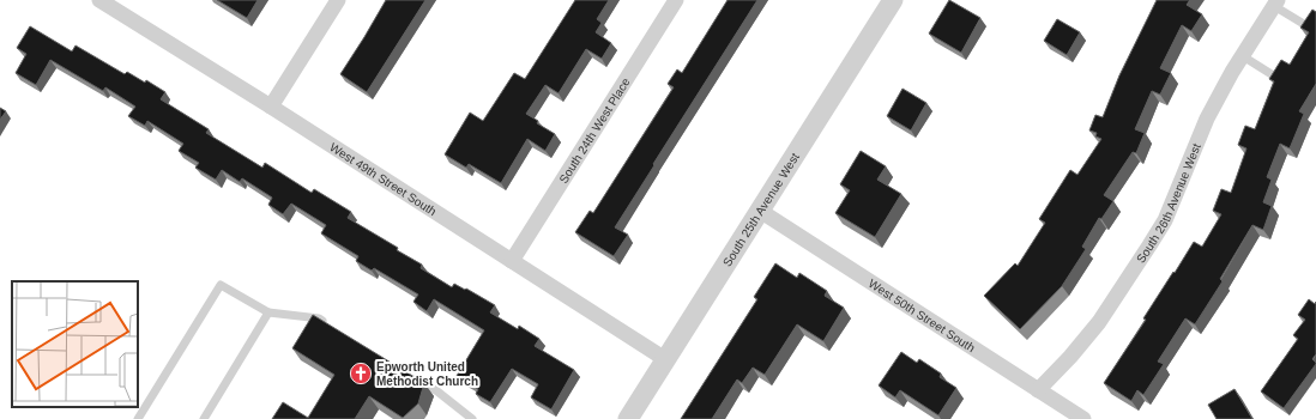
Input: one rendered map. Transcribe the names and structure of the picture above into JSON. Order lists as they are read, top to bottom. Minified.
{"streets":{"street":["South 24th West Place","West 49th Street South","South 26th Avenue West","South 25th Avenue West","West 50th Street South"]},"crossings":[["South 24th West Place","West 49th Street South"],["West 49th Street South","South 25th Avenue West"],["South 26th Avenue West","West 50th Street South"],["South 25th Avenue West","West 50th Street South"]],"places":{"church":["Epworth United Methodist Church"]}}
